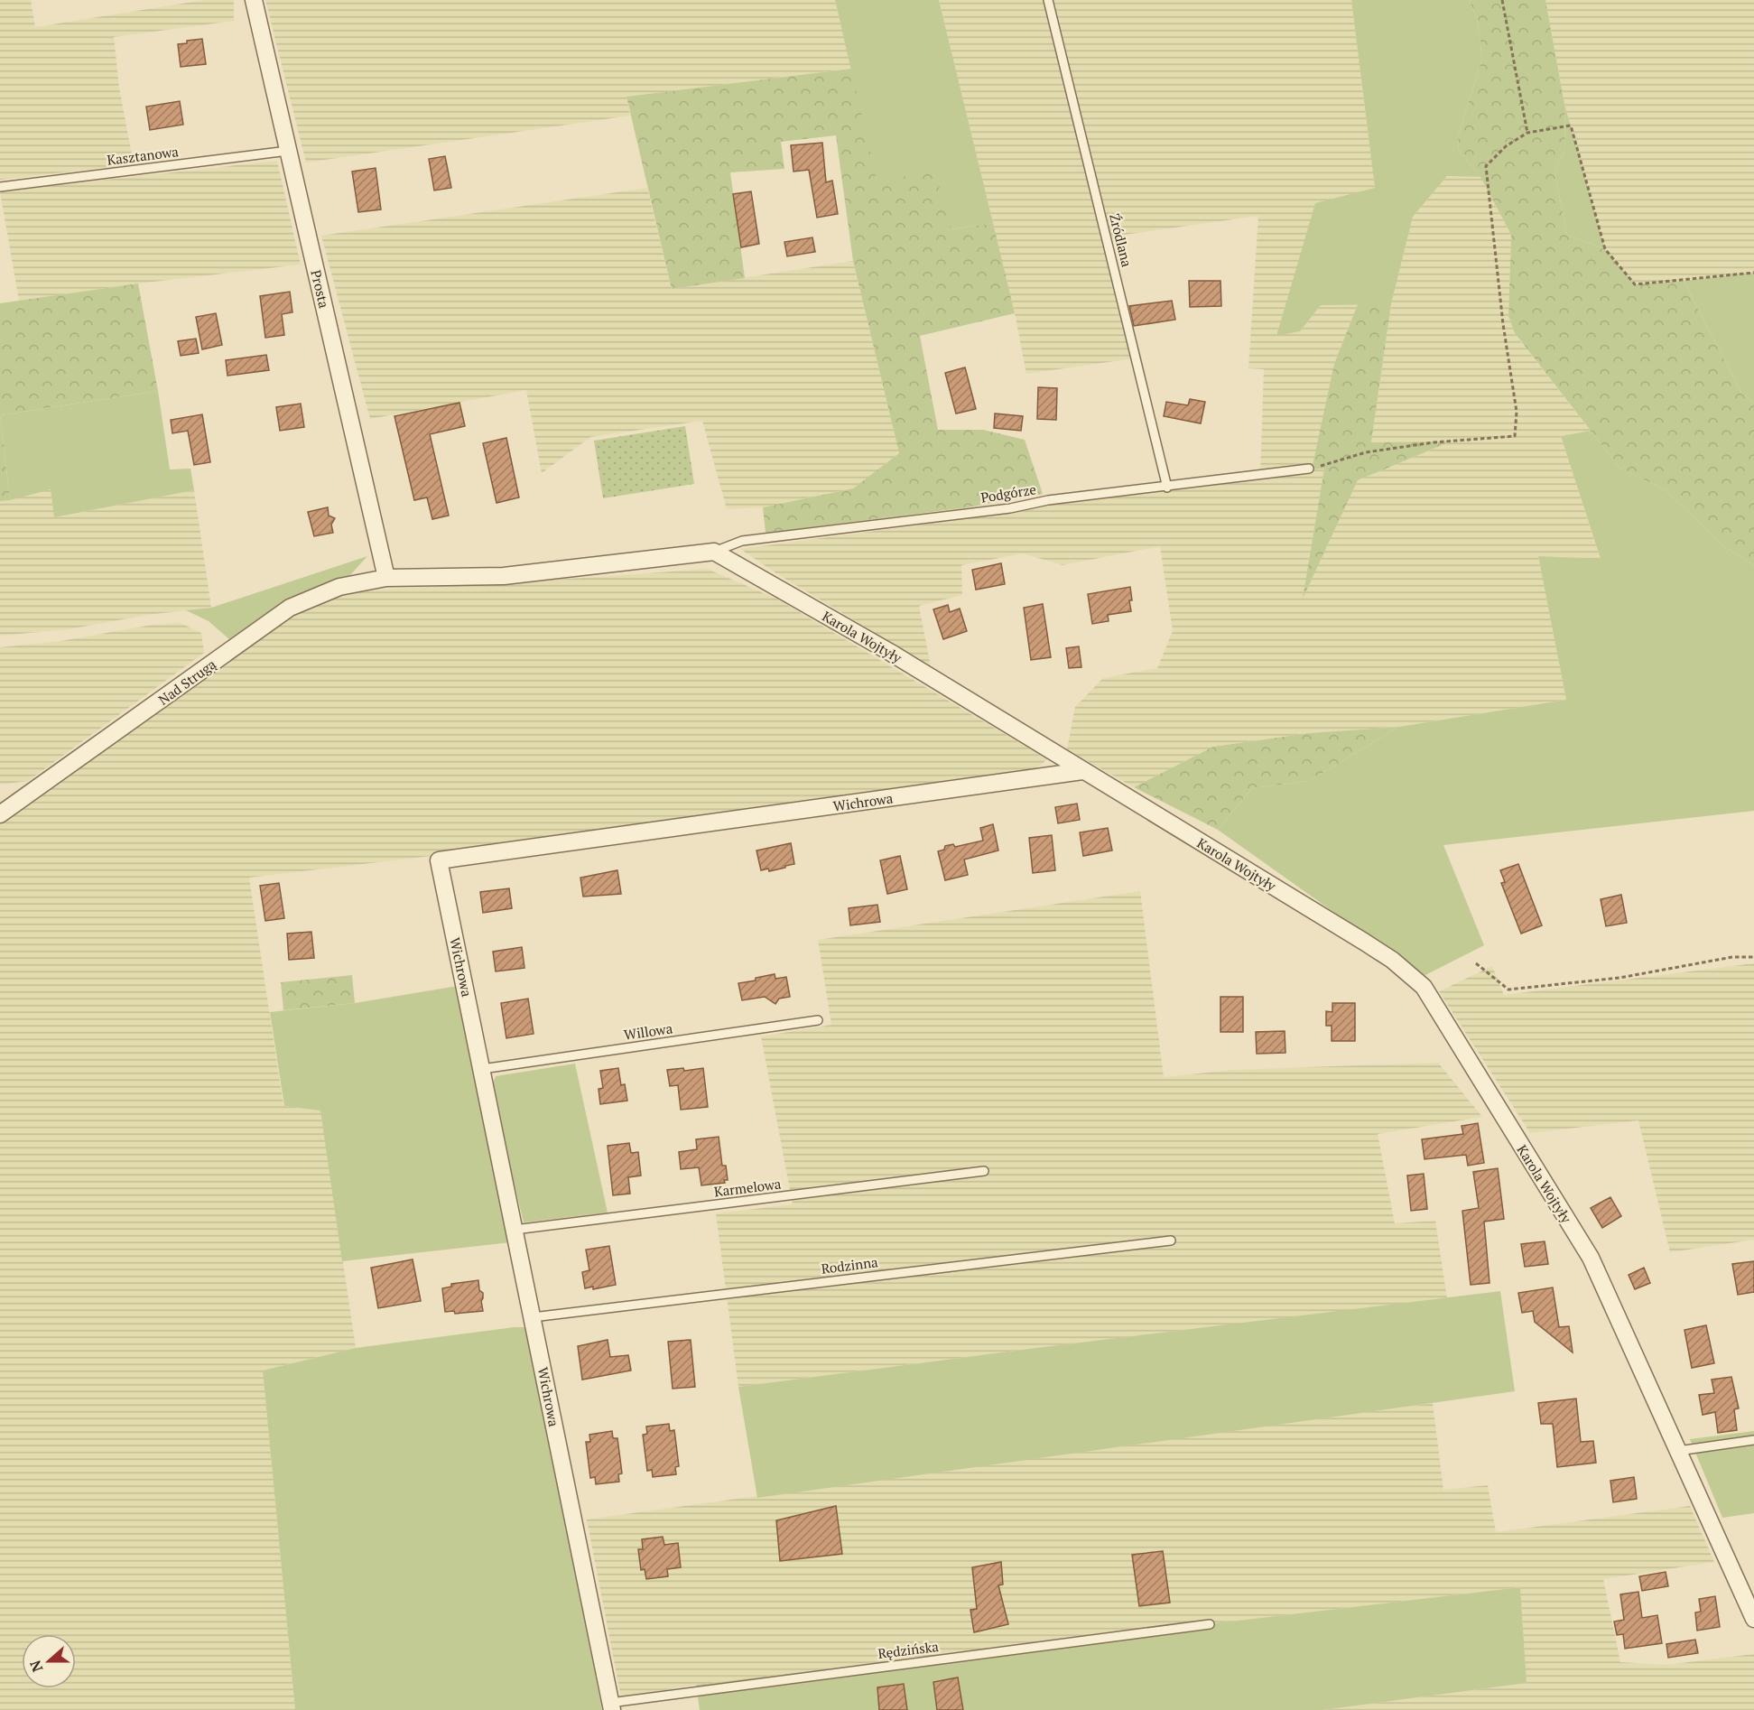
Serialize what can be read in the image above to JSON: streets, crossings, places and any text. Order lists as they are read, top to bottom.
{
  "streets": {
    "street": [
      "Prosta",
      "Karola Wojtyły",
      "Nad Strugą",
      "Wichrowa"
    ],
    "lane": [
      "Kasztanowa",
      "Źródlana",
      "Podgórze",
      "Willowa",
      "Karmelowa",
      "Rodzinna",
      "Rędzińska"
    ]
  },
  "crossings": [
    ["Kasztanowa", "Prosta"],
    ["Źródlana", "Podgórze"],
    ["Prosta", "Nad Strugą"],
    ["Podgórze", "Karola Wojtyły"],
    ["Karola Wojtyły", "Wichrowa"],
    ["Wichrowa", "Willowa"],
    ["Wichrowa", "Karmelowa"],
    ["Wichrowa", "Rodzinna"],
    ["Wichrowa", "Rędzińska"]
  ],
  "north": "left"
}
